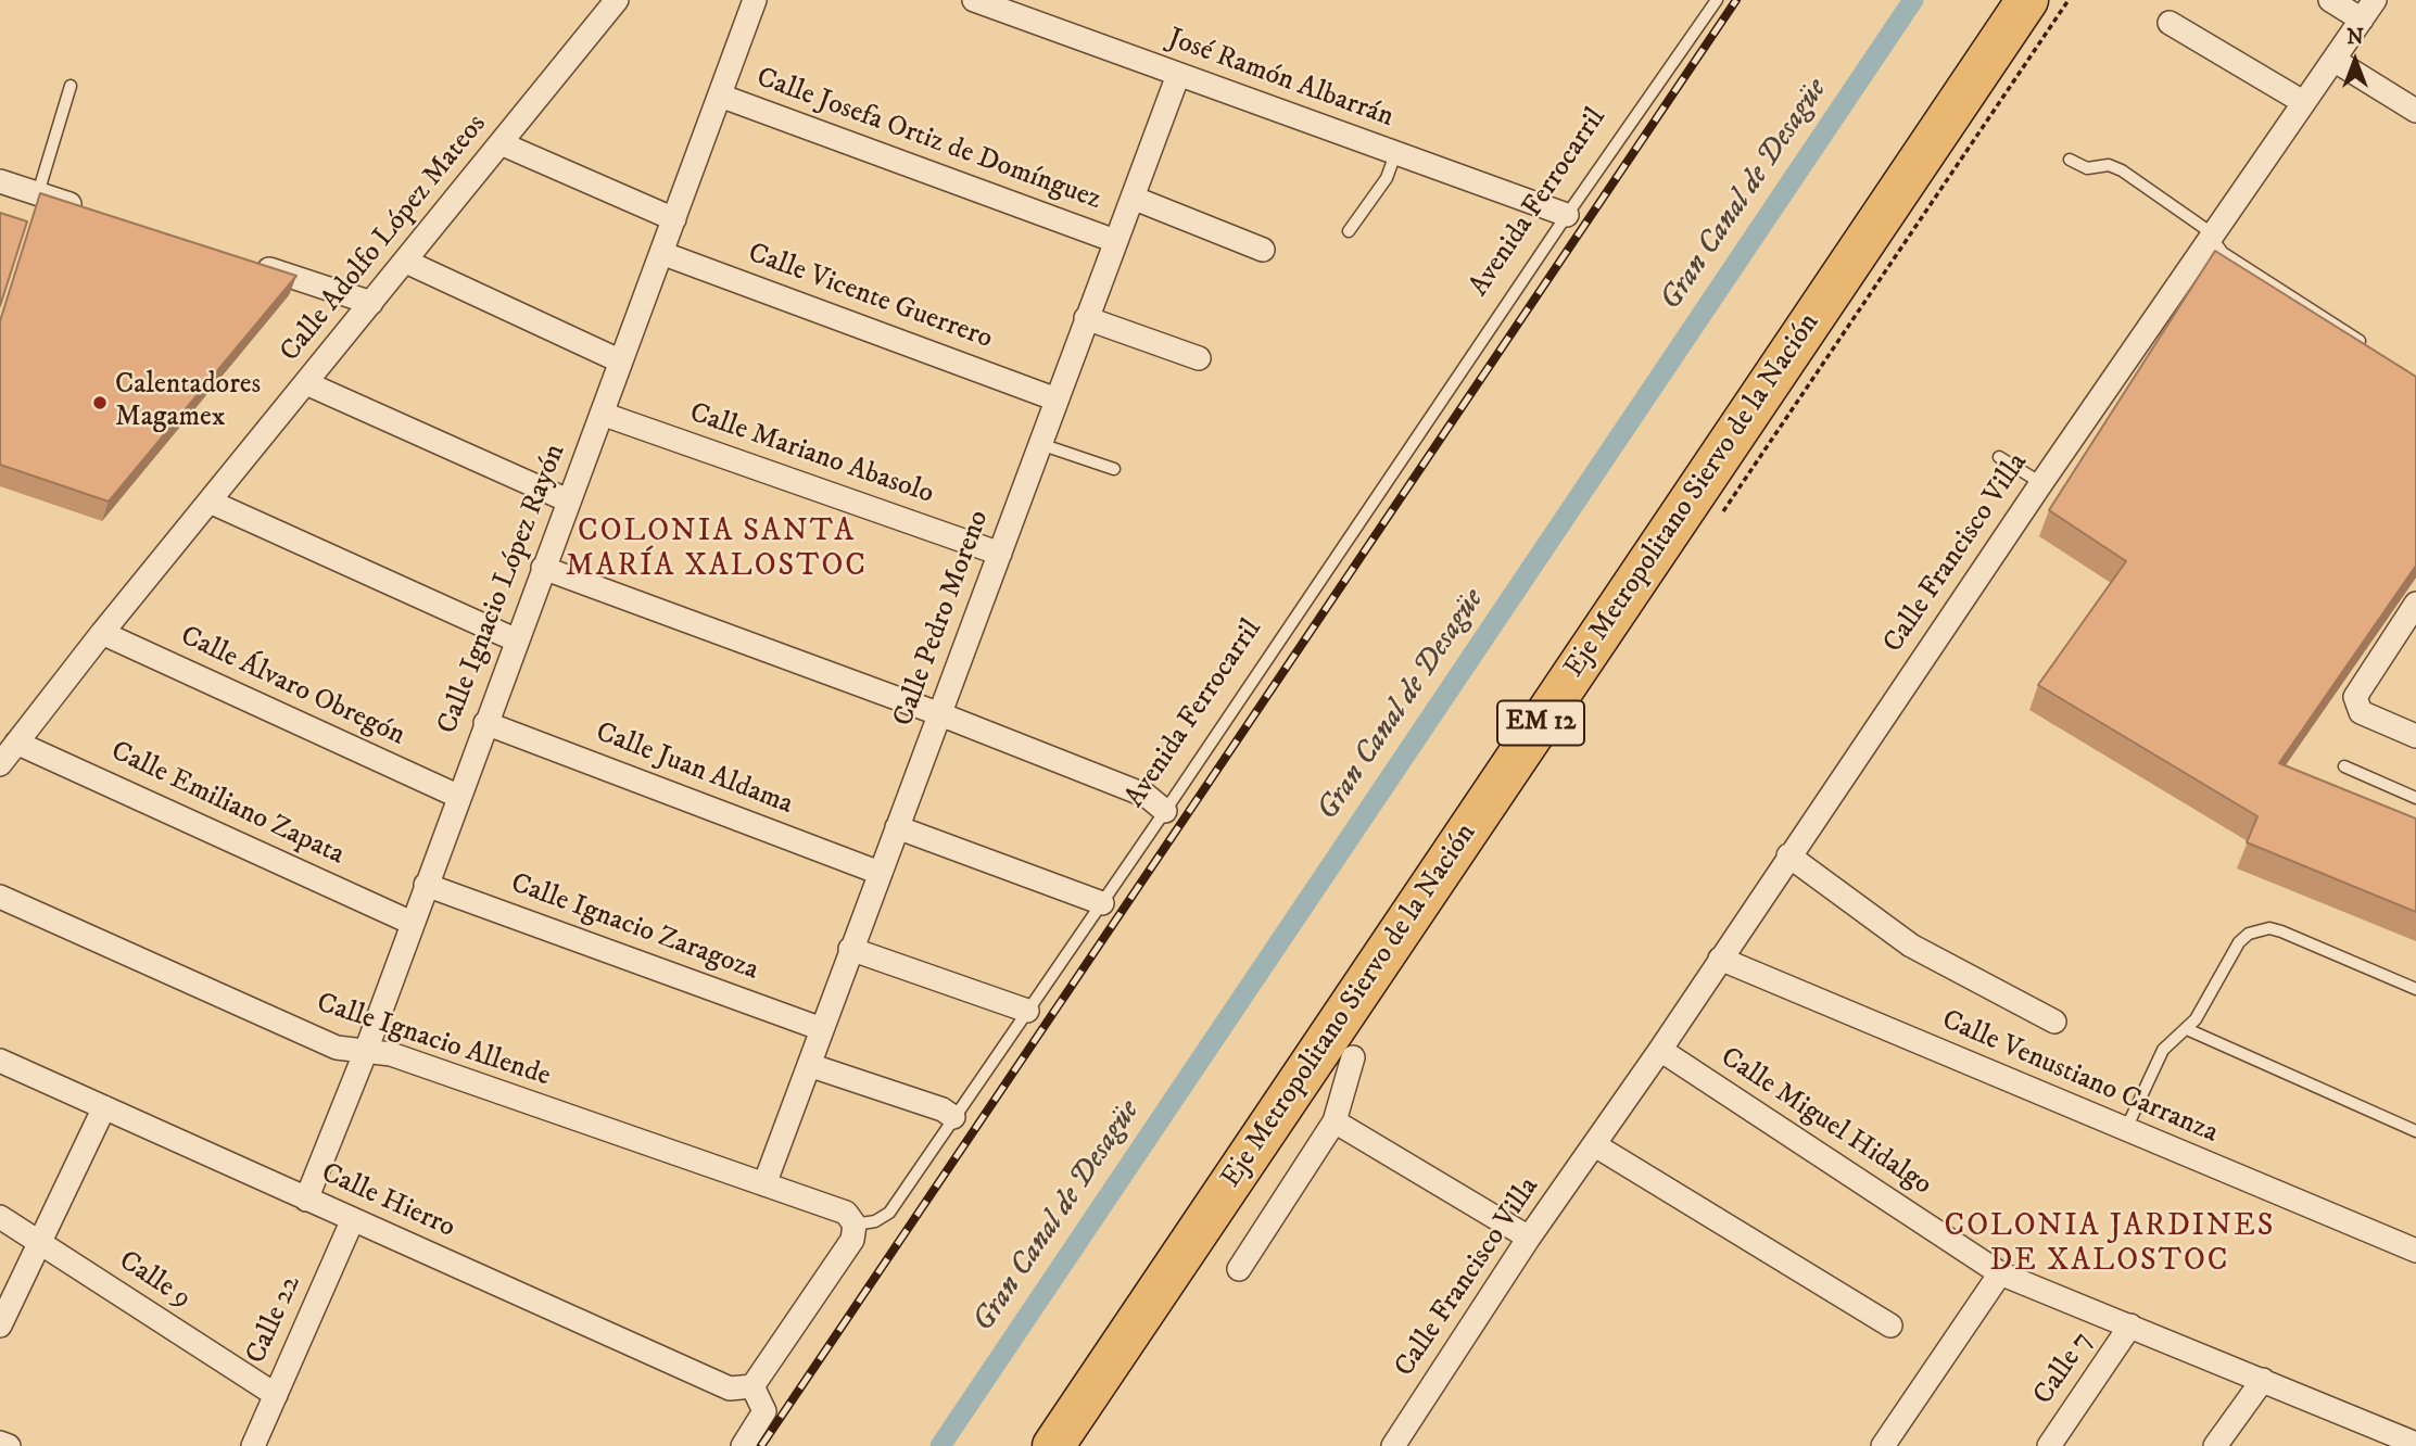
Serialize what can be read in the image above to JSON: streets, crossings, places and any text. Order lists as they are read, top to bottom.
{
  "streets": {
    "highway": ["Eje Metropolitano Siervo de la Nación", "EM 12"],
    "street": [
      "José Ramón Albarrán",
      "Calle Josefa Ortiz de Domínguez",
      "Calle Adolfo López Mateos",
      "Calle Vicente Guerrero",
      "Calle Mariano Abasolo",
      "Calle Francisco Villa",
      "Calle Ignacio López Rayón",
      "Calle Pedro Moreno",
      "Calle Álvaro Obregón",
      "Calle Juan Aldama",
      "Calle Emiliano Zapata",
      "Calle Ignacio Zaragoza",
      "Calle Ignacio Allende",
      "Calle Venustiano Carranza",
      "Calle Miguel Hidalgo",
      "Calle Hierro",
      "Calle 9",
      "Calle 22",
      "Calle 7"
    ],
    "lane": ["Avenida Ferrocarril"]
  },
  "crossings": [
    ["José Ramón Albarrán", "Avenida Ferrocarril"],
    ["José Ramón Albarrán", "Calle Pedro Moreno"],
    ["Calle Josefa Ortiz de Domínguez", "Calle Ignacio López Rayón"],
    ["Calle Josefa Ortiz de Domínguez", "Calle Pedro Moreno"],
    ["Avenida Ferrocarril", "Calle Ignacio Allende"],
    ["Calle Adolfo López Mateos", "Calle Álvaro Obregón"],
    ["Calle Adolfo López Mateos", "Calle Emiliano Zapata"],
    ["Calle Vicente Guerrero", "Calle Ignacio López Rayón"],
    ["Calle Vicente Guerrero", "Calle Pedro Moreno"],
    ["Calle Mariano Abasolo", "Calle Ignacio López Rayón"],
    ["Calle Mariano Abasolo", "Calle Pedro Moreno"],
    ["Calle Francisco Villa", "Calle Venustiano Carranza"],
    ["Calle Francisco Villa", "Calle Miguel Hidalgo"],
    ["Calle Ignacio López Rayón", "Calle Álvaro Obregón"],
    ["Calle Ignacio López Rayón", "Calle Juan Aldama"],
    ["Calle Ignacio López Rayón", "Calle Emiliano Zapata"],
    ["Calle Ignacio López Rayón", "Calle Ignacio Zaragoza"],
    ["Calle Ignacio López Rayón", "Calle Ignacio Allende"],
    ["Calle Ignacio López Rayón", "Calle Hierro"],
    ["Calle Pedro Moreno", "Calle Juan Aldama"],
    ["Calle Pedro Moreno", "Calle Ignacio Zaragoza"],
    ["Calle Pedro Moreno", "Calle Ignacio Allende"],
    ["Calle Miguel Hidalgo", "Calle 7"],
    ["Calle Hierro", "Calle 22"],
    ["Calle 9", "Calle 22"]
  ],
  "districts": ["COLONIA SANTA MARÍA XALOSTOC", "COLONIA JARDINES DE XALOSTOC"],
  "water": ["Gran Canal de Desagüe"],
  "places": ["Calentadores Magamex"],
  "north": "top"
}
